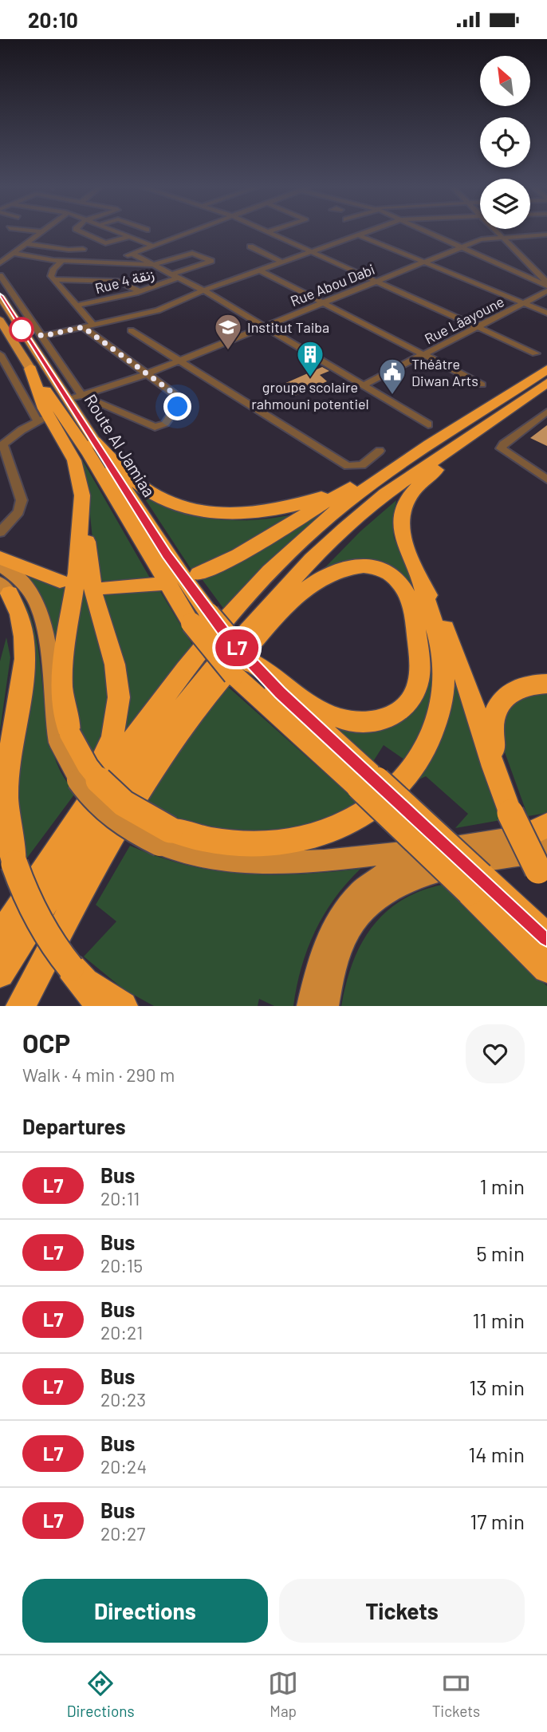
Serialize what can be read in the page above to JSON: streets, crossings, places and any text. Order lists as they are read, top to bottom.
{
  "streets": {
    "highway": ["Route Al Jamiaa"],
    "street": ["Rue 4 زنقة", "Rue Abou Dabi", "Rue Lâayoune"]
  },
  "crossings": [
    ["Rue Abou Dabi", "Route Al Jamiaa"]
  ],
  "places": {
    "school or university": ["Institut Taiba"],
    "building": ["groupe scolaire rahmouni potentiel"],
    "public building": ["Théâtre Diwan Arts"]
  },
  "lines": ["bus line L7"],
  "north": "top left",
  "page": {
    "status": "20:10",
    "on_map": "L7",
    "heading": [
      ["OCP", "Walk · 4 min · 290 m"],
      "Departures"
    ],
    "list": [
      {
        "mark": "L7",
        "name": "Bus",
        "note": "20:11",
        "value": "1 min"
      },
      {
        "mark": "L7",
        "name": "Bus",
        "note": "20:15",
        "value": "5 min"
      },
      {
        "mark": "L7",
        "name": "Bus",
        "note": "20:21",
        "value": "11 min"
      },
      {
        "mark": "L7",
        "name": "Bus",
        "note": "20:23",
        "value": "13 min"
      },
      {
        "mark": "L7",
        "name": "Bus",
        "note": "20:24",
        "value": "14 min"
      },
      {
        "mark": "L7",
        "name": "Bus",
        "note": "20:27",
        "value": "17 min"
      }
    ],
    "buttons": ["Directions", "Tickets"],
    "tabs": ["Directions", "Map", "Tickets"]
  }
}
